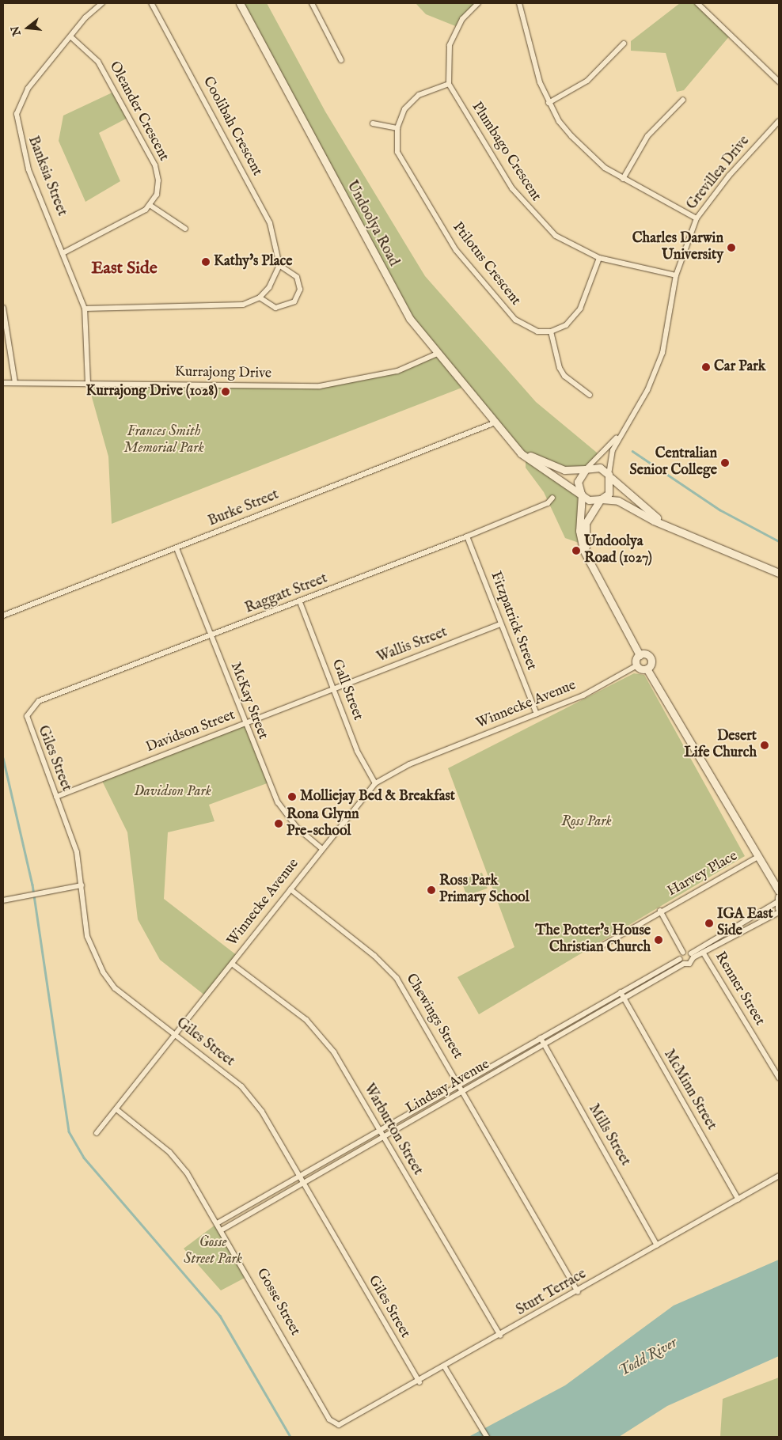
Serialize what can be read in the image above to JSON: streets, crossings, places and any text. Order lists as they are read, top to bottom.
{
  "streets": {
    "main road": ["Undoolya Road"],
    "street": [
      "Oleander Crescent",
      "Coolibah Crescent",
      "Plumbago Crescent",
      "Grevillea Drive",
      "Banksia Street",
      "Ptilotus Crescent",
      "Kurrajong Drive",
      "Burke Street",
      "Raggatt Street",
      "Fitzpatrick Street",
      "Wallis Street",
      "Gall Street",
      "McKay Street",
      "Winnecke Avenue",
      "Davidson Street",
      "Giles Street",
      "Harvey Place",
      "Renner Street",
      "Chewings Street",
      "Lindsay Avenue",
      "McMinn Street",
      "Warburton Street",
      "Mills Street",
      "Sturt Terrace",
      "Gosse Street"
    ]
  },
  "crossings": [
    ["Oleander Crescent", "Banksia Street"],
    ["Plumbago Crescent", "Grevillea Drive"],
    ["Plumbago Crescent", "Ptilotus Crescent"],
    ["Grevillea Drive", "Undoolya Road"],
    ["Banksia Street", "Kurrajong Drive"],
    ["Undoolya Road", "Kurrajong Drive"],
    ["Undoolya Road", "Burke Street"],
    ["Burke Street", "McKay Street"],
    ["Raggatt Street", "Fitzpatrick Street"],
    ["Raggatt Street", "Gall Street"],
    ["Raggatt Street", "McKay Street"],
    ["Raggatt Street", "Giles Street"],
    ["Fitzpatrick Street", "Wallis Street"],
    ["Fitzpatrick Street", "Winnecke Avenue"],
    ["Wallis Street", "Gall Street"],
    ["Wallis Street", "Davidson Street"],
    ["Gall Street", "Winnecke Avenue"],
    ["Gall Street", "Davidson Street"],
    ["McKay Street", "Winnecke Avenue"],
    ["McKay Street", "Davidson Street"],
    ["Winnecke Avenue", "Giles Street"],
    ["Winnecke Avenue", "Chewings Street"],
    ["Winnecke Avenue", "Warburton Street"],
    ["Winnecke Avenue", "Gosse Street"],
    ["Davidson Street", "Giles Street"],
    ["Giles Street", "Lindsay Avenue"],
    ["Giles Street", "Sturt Terrace"],
    ["Chewings Street", "Lindsay Avenue"],
    ["Chewings Street", "Sturt Terrace"],
    ["Lindsay Avenue", "McMinn Street"],
    ["Lindsay Avenue", "Warburton Street"],
    ["Lindsay Avenue", "Mills Street"],
    ["Lindsay Avenue", "Gosse Street"],
    ["McMinn Street", "Sturt Terrace"],
    ["Warburton Street", "Sturt Terrace"],
    ["Mills Street", "Sturt Terrace"],
    ["Sturt Terrace", "Gosse Street"]
  ],
  "districts": ["East Side"],
  "water": ["Todd River"],
  "parks": [
    "Frances Smith Memorial Park",
    "Davidson Park",
    "Ross Park",
    "Gosse Street Park"
  ],
  "places": [
    "Charles Darwin University",
    "Kathy's Place",
    "Car Park",
    "Kurrajong Drive (1028)",
    "Centralian Senior College",
    "Undoolya Road (1027)",
    "Desert Life Church",
    "Molliejay Bed & Breakfast",
    "Rona Glynn Pre-school",
    "Ross Park Primary School",
    "IGA East Side",
    "The Potter's House Christian Church"
  ],
  "north": "left"
}
